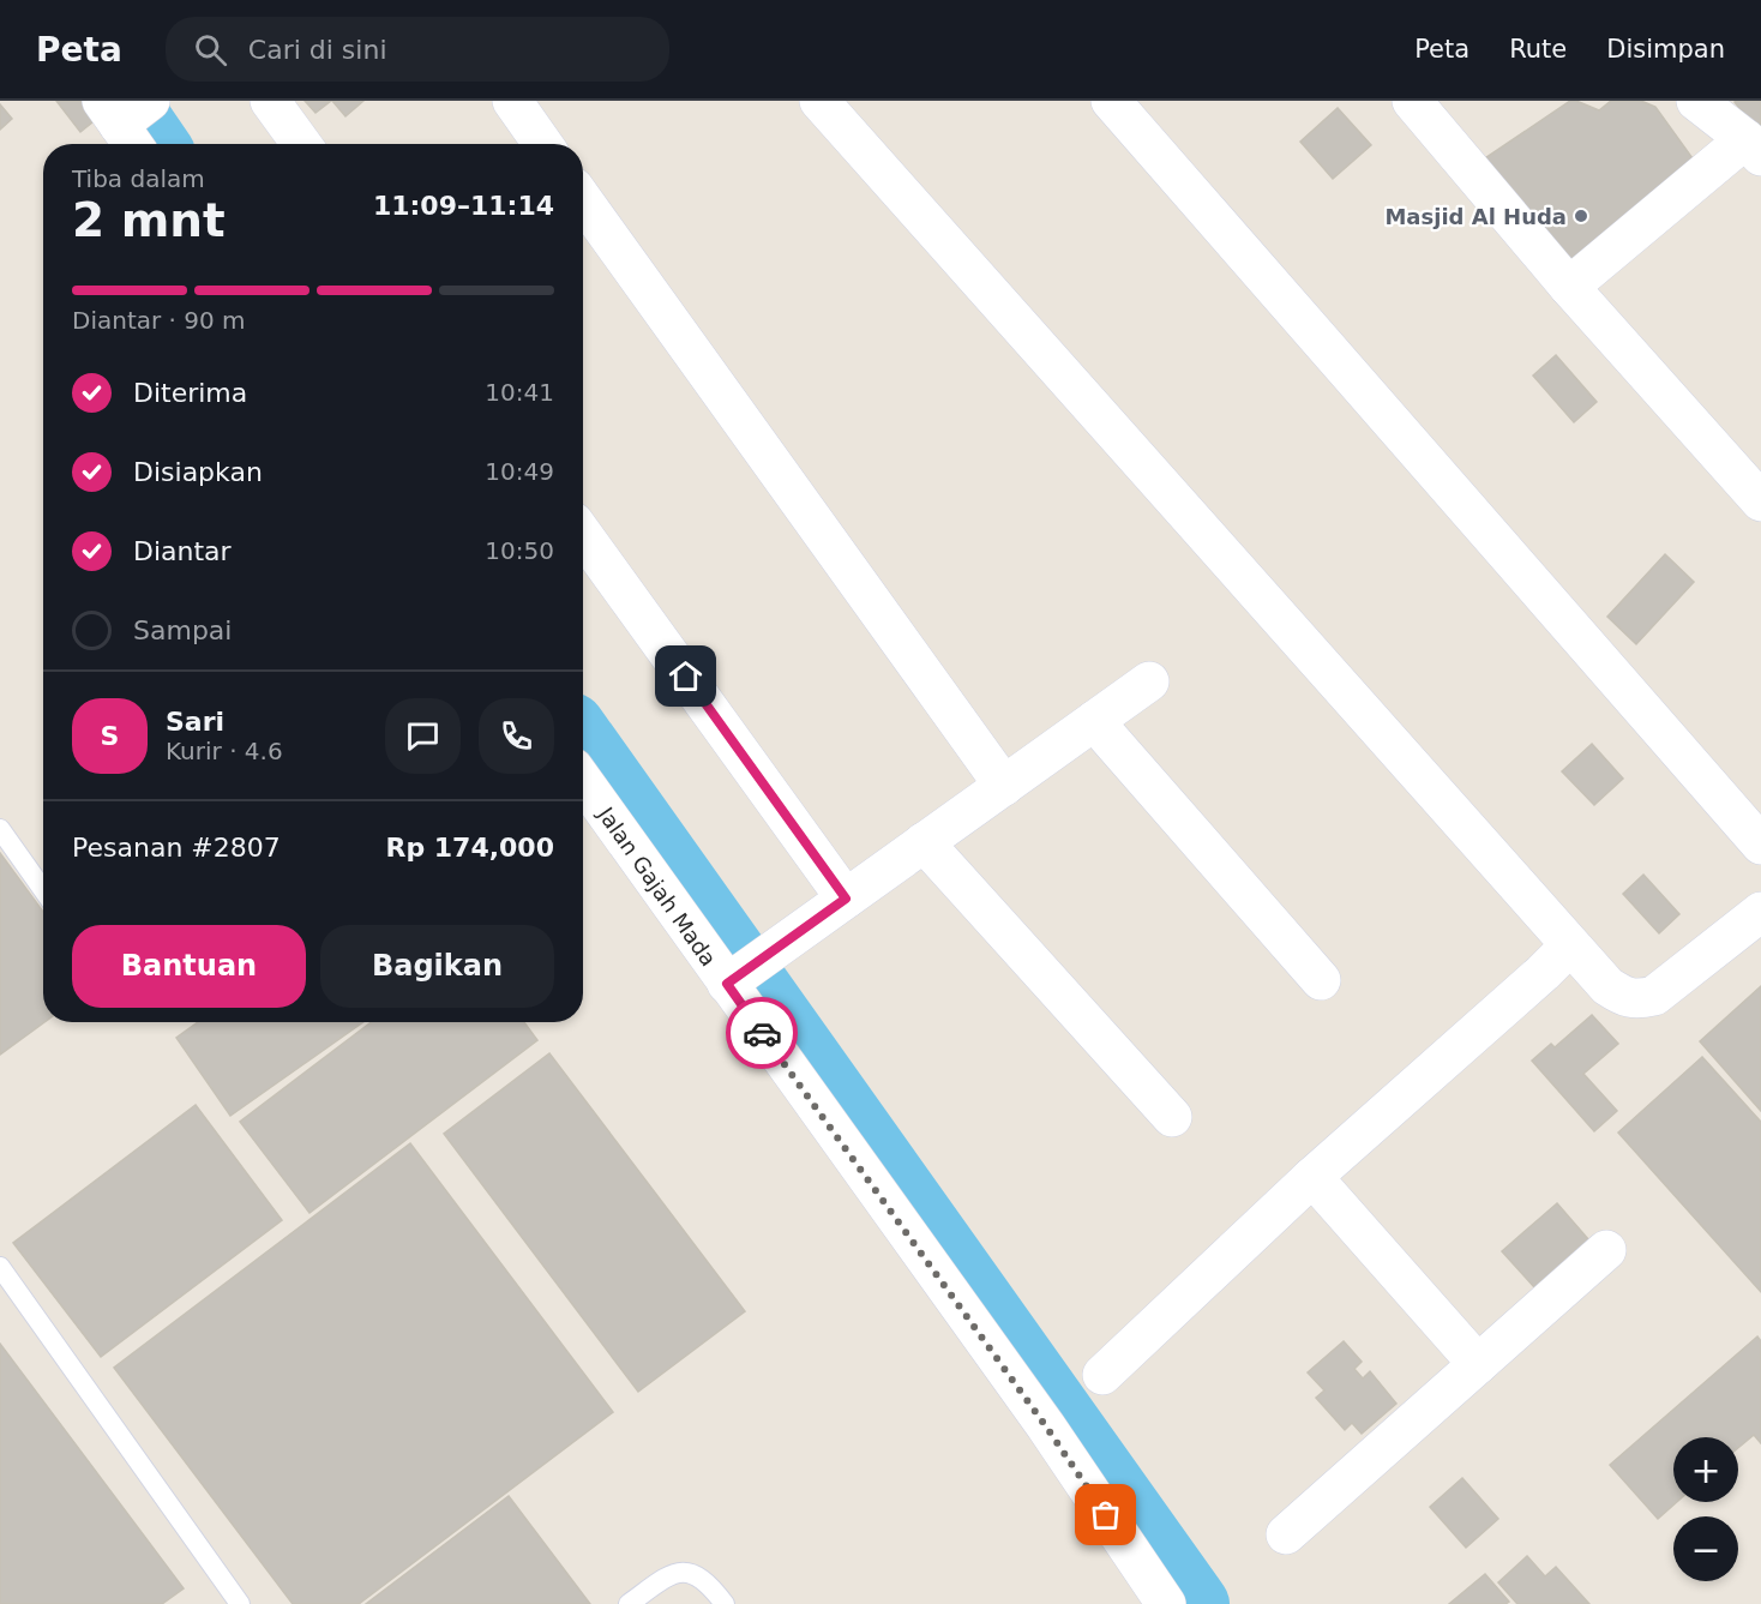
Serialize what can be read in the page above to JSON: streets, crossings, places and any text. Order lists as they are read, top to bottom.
{
  "streets": {
    "street": ["Jalan Gajah Mada"]
  },
  "places": ["Masjid Al Huda"],
  "page": {
    "header": "Peta",
    "search": "Cari di sini",
    "nav": ["Peta", "Rute", "Disimpan"],
    "heading": ["2 mnt", "Tiba dalam", "11:09–11:14"],
    "panel": [
      "Sari",
      "Kurir · 4.6",
      "Pesanan #2807",
      "Rp 174,000"
    ],
    "bar": "Diantar · 90 m",
    "list": [
      ["Diterima", "10:41"],
      ["Disiapkan", "10:49"],
      ["Diantar", "10:50"],
      "Sampai"
    ],
    "round": "S",
    "buttons": ["Bantuan", "Bagikan"],
    "map_buttons": ["+", "−"]
  }
}
